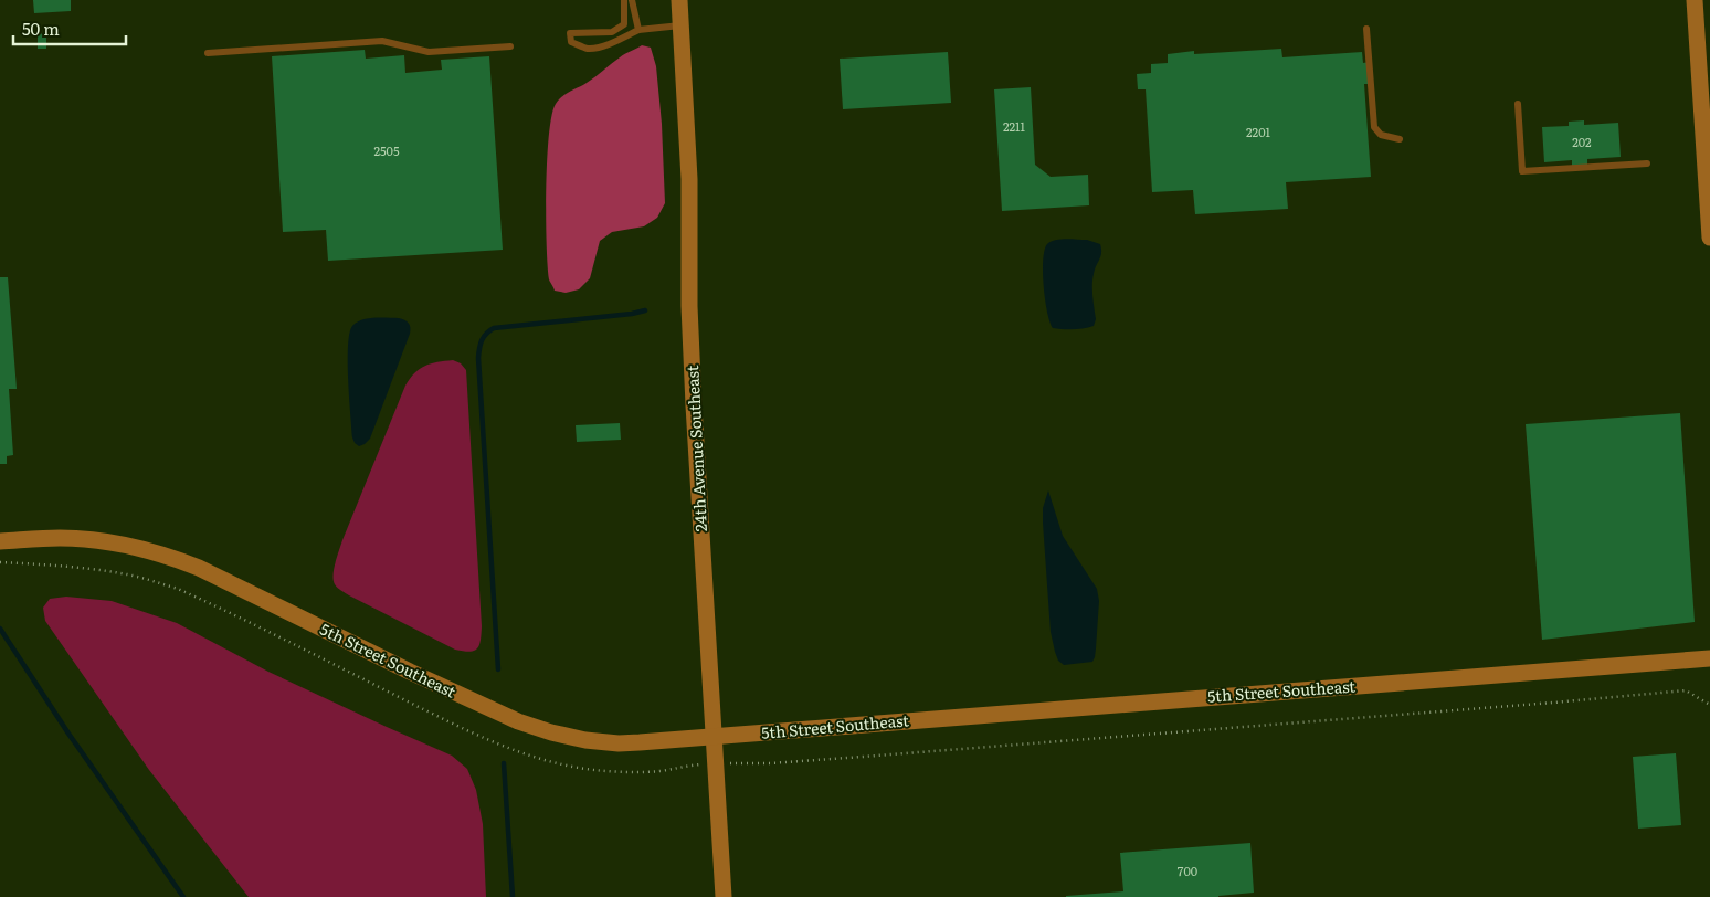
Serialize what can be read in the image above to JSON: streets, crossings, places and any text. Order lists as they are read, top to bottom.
{
  "streets": {
    "street": ["24th Avenue Southeast", "5th Street Southeast"]
  },
  "crossings": [
    ["24th Avenue Southeast", "5th Street Southeast"]
  ],
  "house_numbers": [
    "2211",
    "2201",
    "202",
    "2505",
    "700"
  ],
  "scale_bar": "50 m"
}
